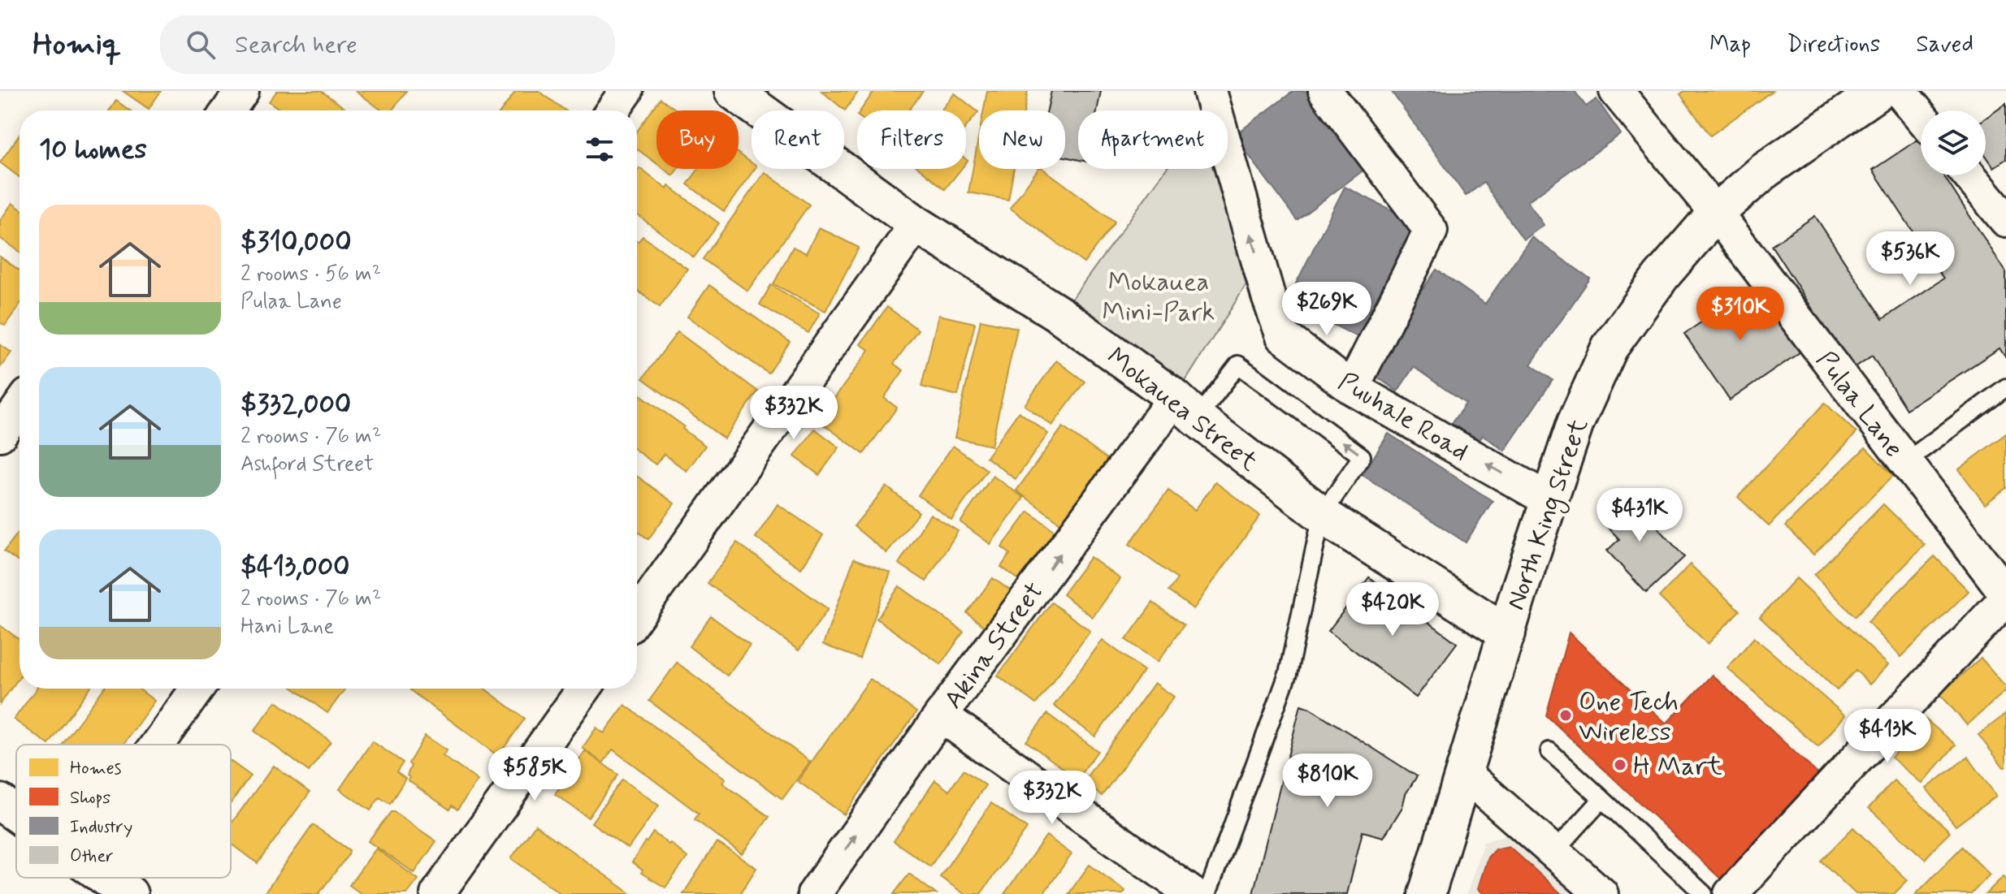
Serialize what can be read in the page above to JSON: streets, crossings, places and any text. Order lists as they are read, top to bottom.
{
  "streets": {
    "main road": ["Mokauea Street", "North King Street"],
    "street": ["Pulaa Lane", "Puuhale Road", "Akina Street"]
  },
  "crossings": [
    ["Pulaa Lane", "North King Street"],
    ["Mokauea Street", "North King Street"],
    ["Mokauea Street", "Akina Street"],
    ["Puuhale Road", "North King Street"]
  ],
  "one_way": ["Puuhale Road", "Akina Street"],
  "parks": ["Mokauea Mini-Park"],
  "places": ["One Tech Wireless", "H Mart"],
  "legend": [
    "Homes",
    "Shops",
    "Industry",
    "Other"
  ],
  "page": {
    "header": "Homiq",
    "search": "Search here",
    "nav": ["Map", "Directions", "Saved"],
    "chip": [
      "Buy",
      "Rent",
      "Filters",
      "New",
      "Apartment"
    ],
    "heading": "10 homes",
    "list": [
      {
        "name": "$310,000",
        "note": "2 rooms · 56 m² · Pulaa Lane"
      },
      {
        "name": "$332,000",
        "note": "2 rooms · 76 m² · Ashford Street"
      },
      {
        "name": "$413,000",
        "note": "2 rooms · 76 m² · Hani Lane"
      }
    ],
    "price": [
      "$536K",
      "$269K",
      "$310K",
      "$332K",
      "$431K",
      "$420K",
      "$413K",
      "$585K",
      "$810K",
      "$332K"
    ]
  }
}
